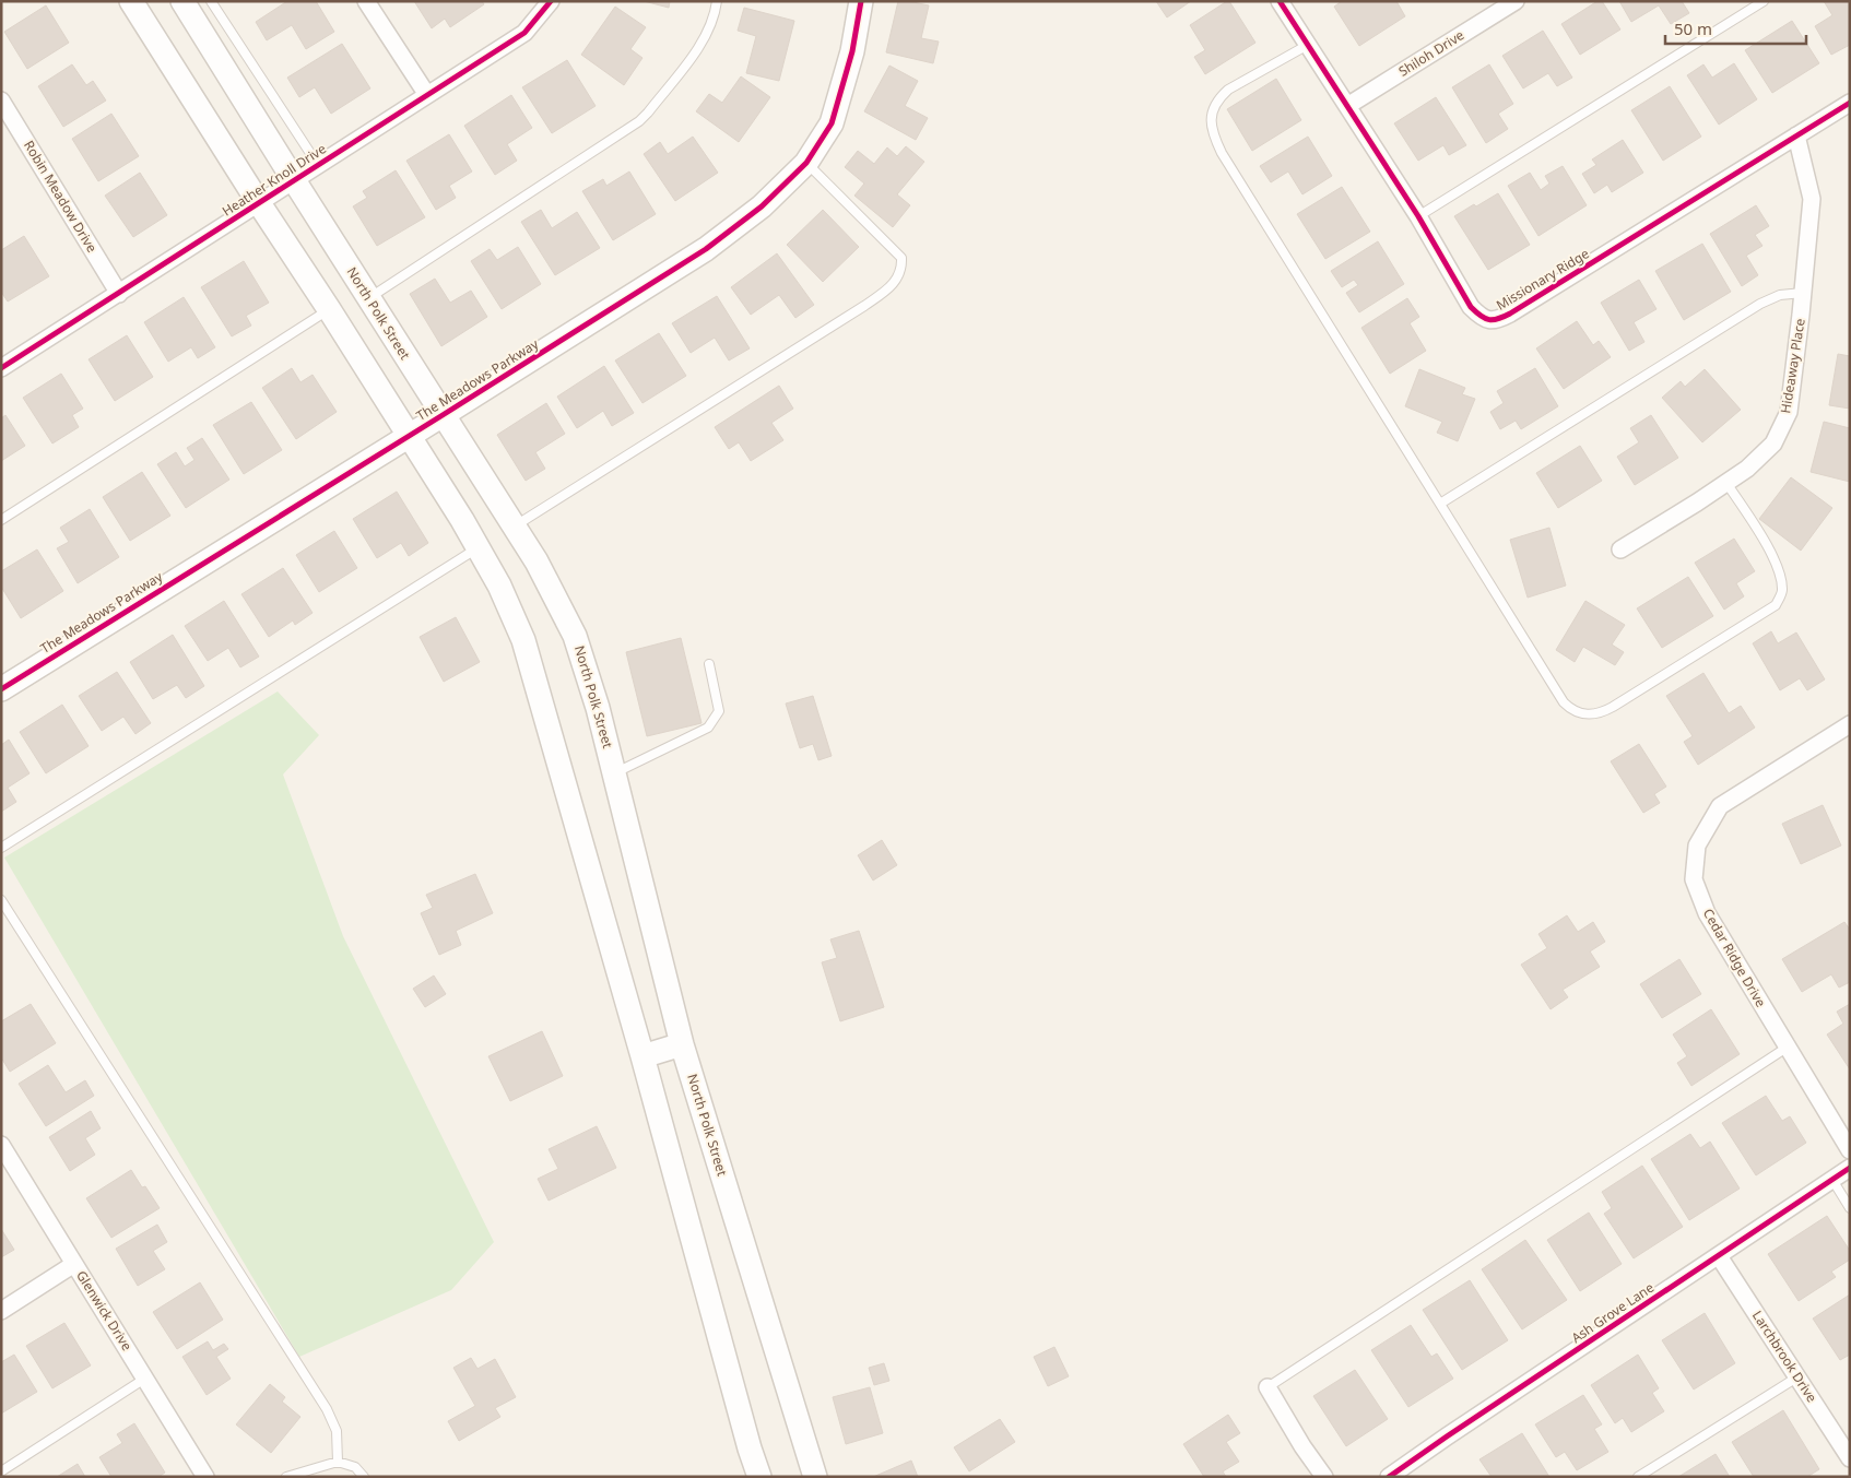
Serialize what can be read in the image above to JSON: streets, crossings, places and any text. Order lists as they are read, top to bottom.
{
  "streets": {
    "main road": ["North Polk Street", "The Meadows Parkway"],
    "street": [
      "Shiloh Drive",
      "Heather Knoll Drive",
      "Robin Meadow Drive",
      "Missionary Ridge",
      "Hideaway Place",
      "Cedar Ridge Drive",
      "Glenwick Drive",
      "Ash Grove Lane",
      "Larchbrook Drive"
    ]
  },
  "crossings": [
    ["Shiloh Drive", "Missionary Ridge"],
    ["Heather Knoll Drive", "Robin Meadow Drive"],
    ["Heather Knoll Drive", "North Polk Street"],
    ["Missionary Ridge", "Hideaway Place"],
    ["North Polk Street", "The Meadows Parkway"],
    ["Ash Grove Lane", "Larchbrook Drive"]
  ],
  "scale_bar": "50 m"
}
